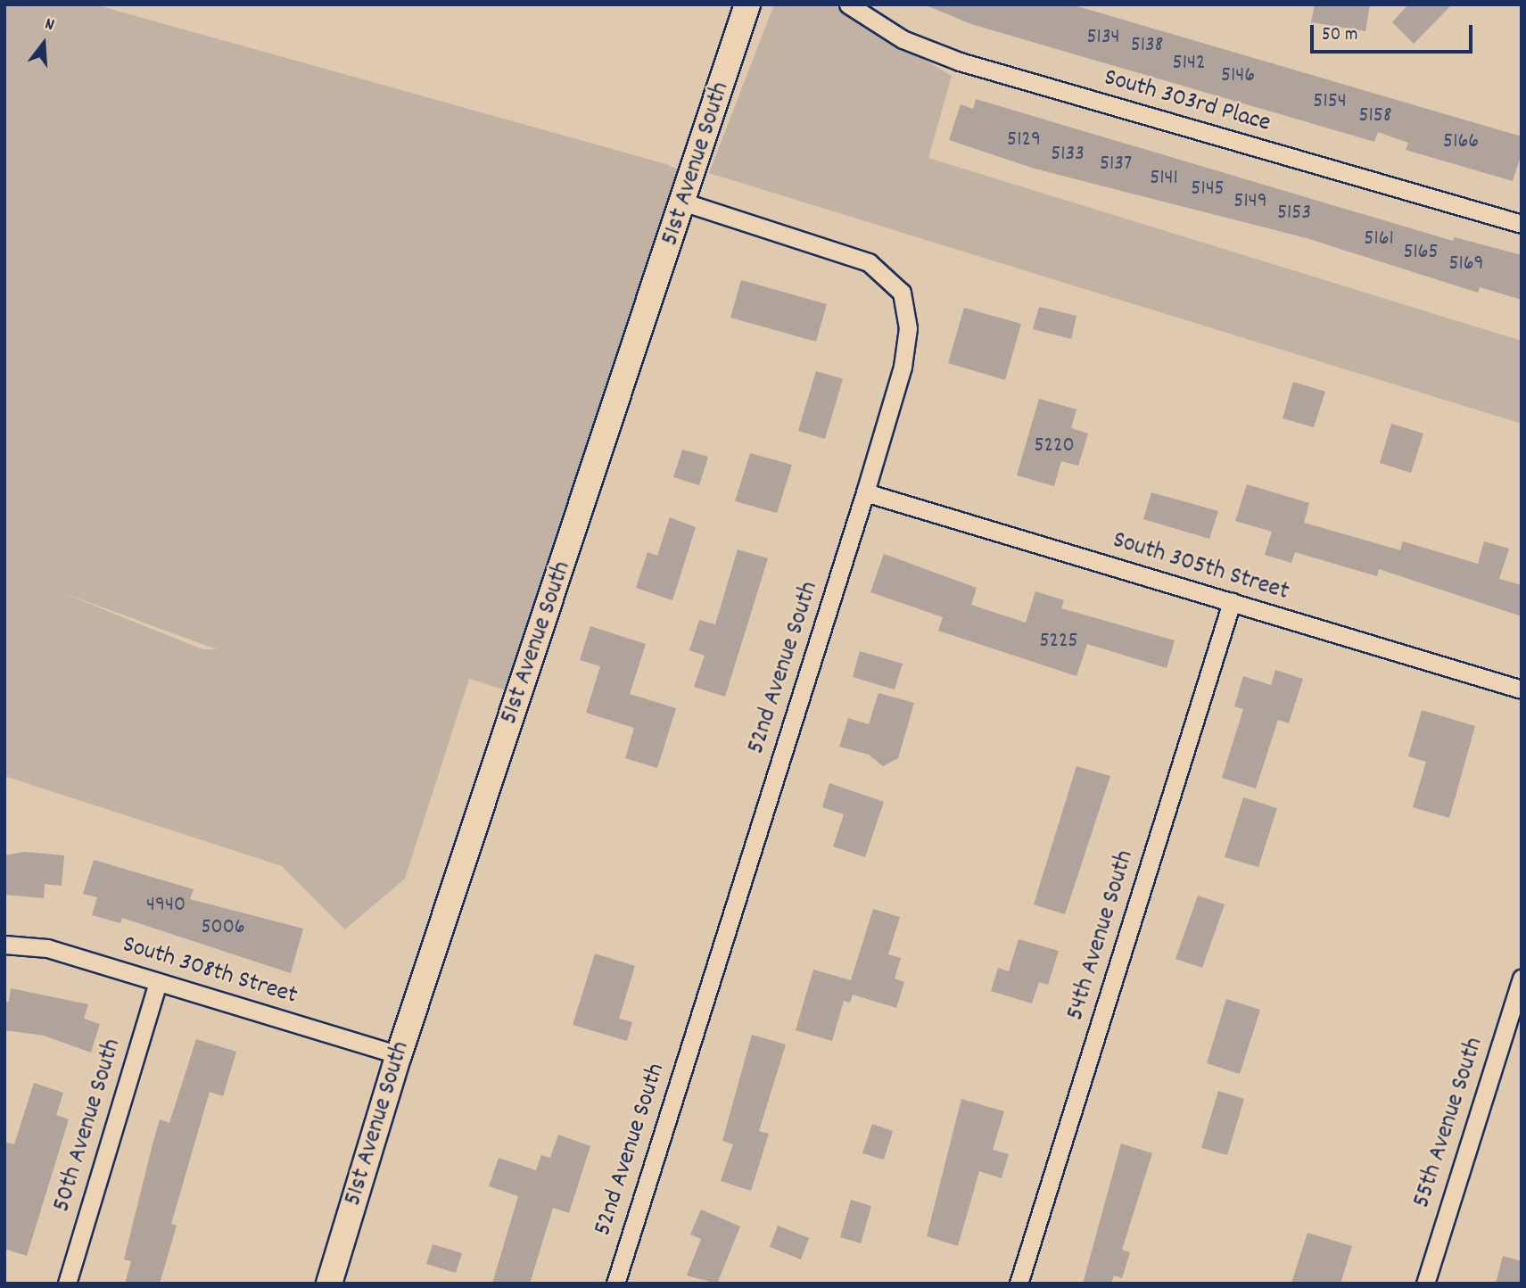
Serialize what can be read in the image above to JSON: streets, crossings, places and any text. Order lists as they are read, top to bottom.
{
  "streets": {
    "main road": ["51st Avenue South"],
    "street": [
      "South 303rd Place",
      "South 305th Street",
      "52nd Avenue South",
      "54th Avenue South",
      "South 308th Street",
      "55th Avenue South",
      "50th Avenue South"
    ]
  },
  "crossings": [
    ["51st Avenue South", "52nd Avenue South"],
    ["51st Avenue South", "South 308th Street"],
    ["South 305th Street", "52nd Avenue South"],
    ["South 305th Street", "54th Avenue South"],
    ["South 308th Street", "50th Avenue South"]
  ],
  "house_numbers": [
    "5134",
    "5138",
    "5142",
    "5146",
    "5154",
    "5158",
    "5129",
    "5166",
    "5133",
    "5137",
    "5141",
    "5145",
    "5149",
    "5153",
    "5161",
    "5165",
    "5169",
    "5220",
    "5225",
    "4940",
    "5006"
  ],
  "scale_bar": "50 m",
  "north": "top"
}
